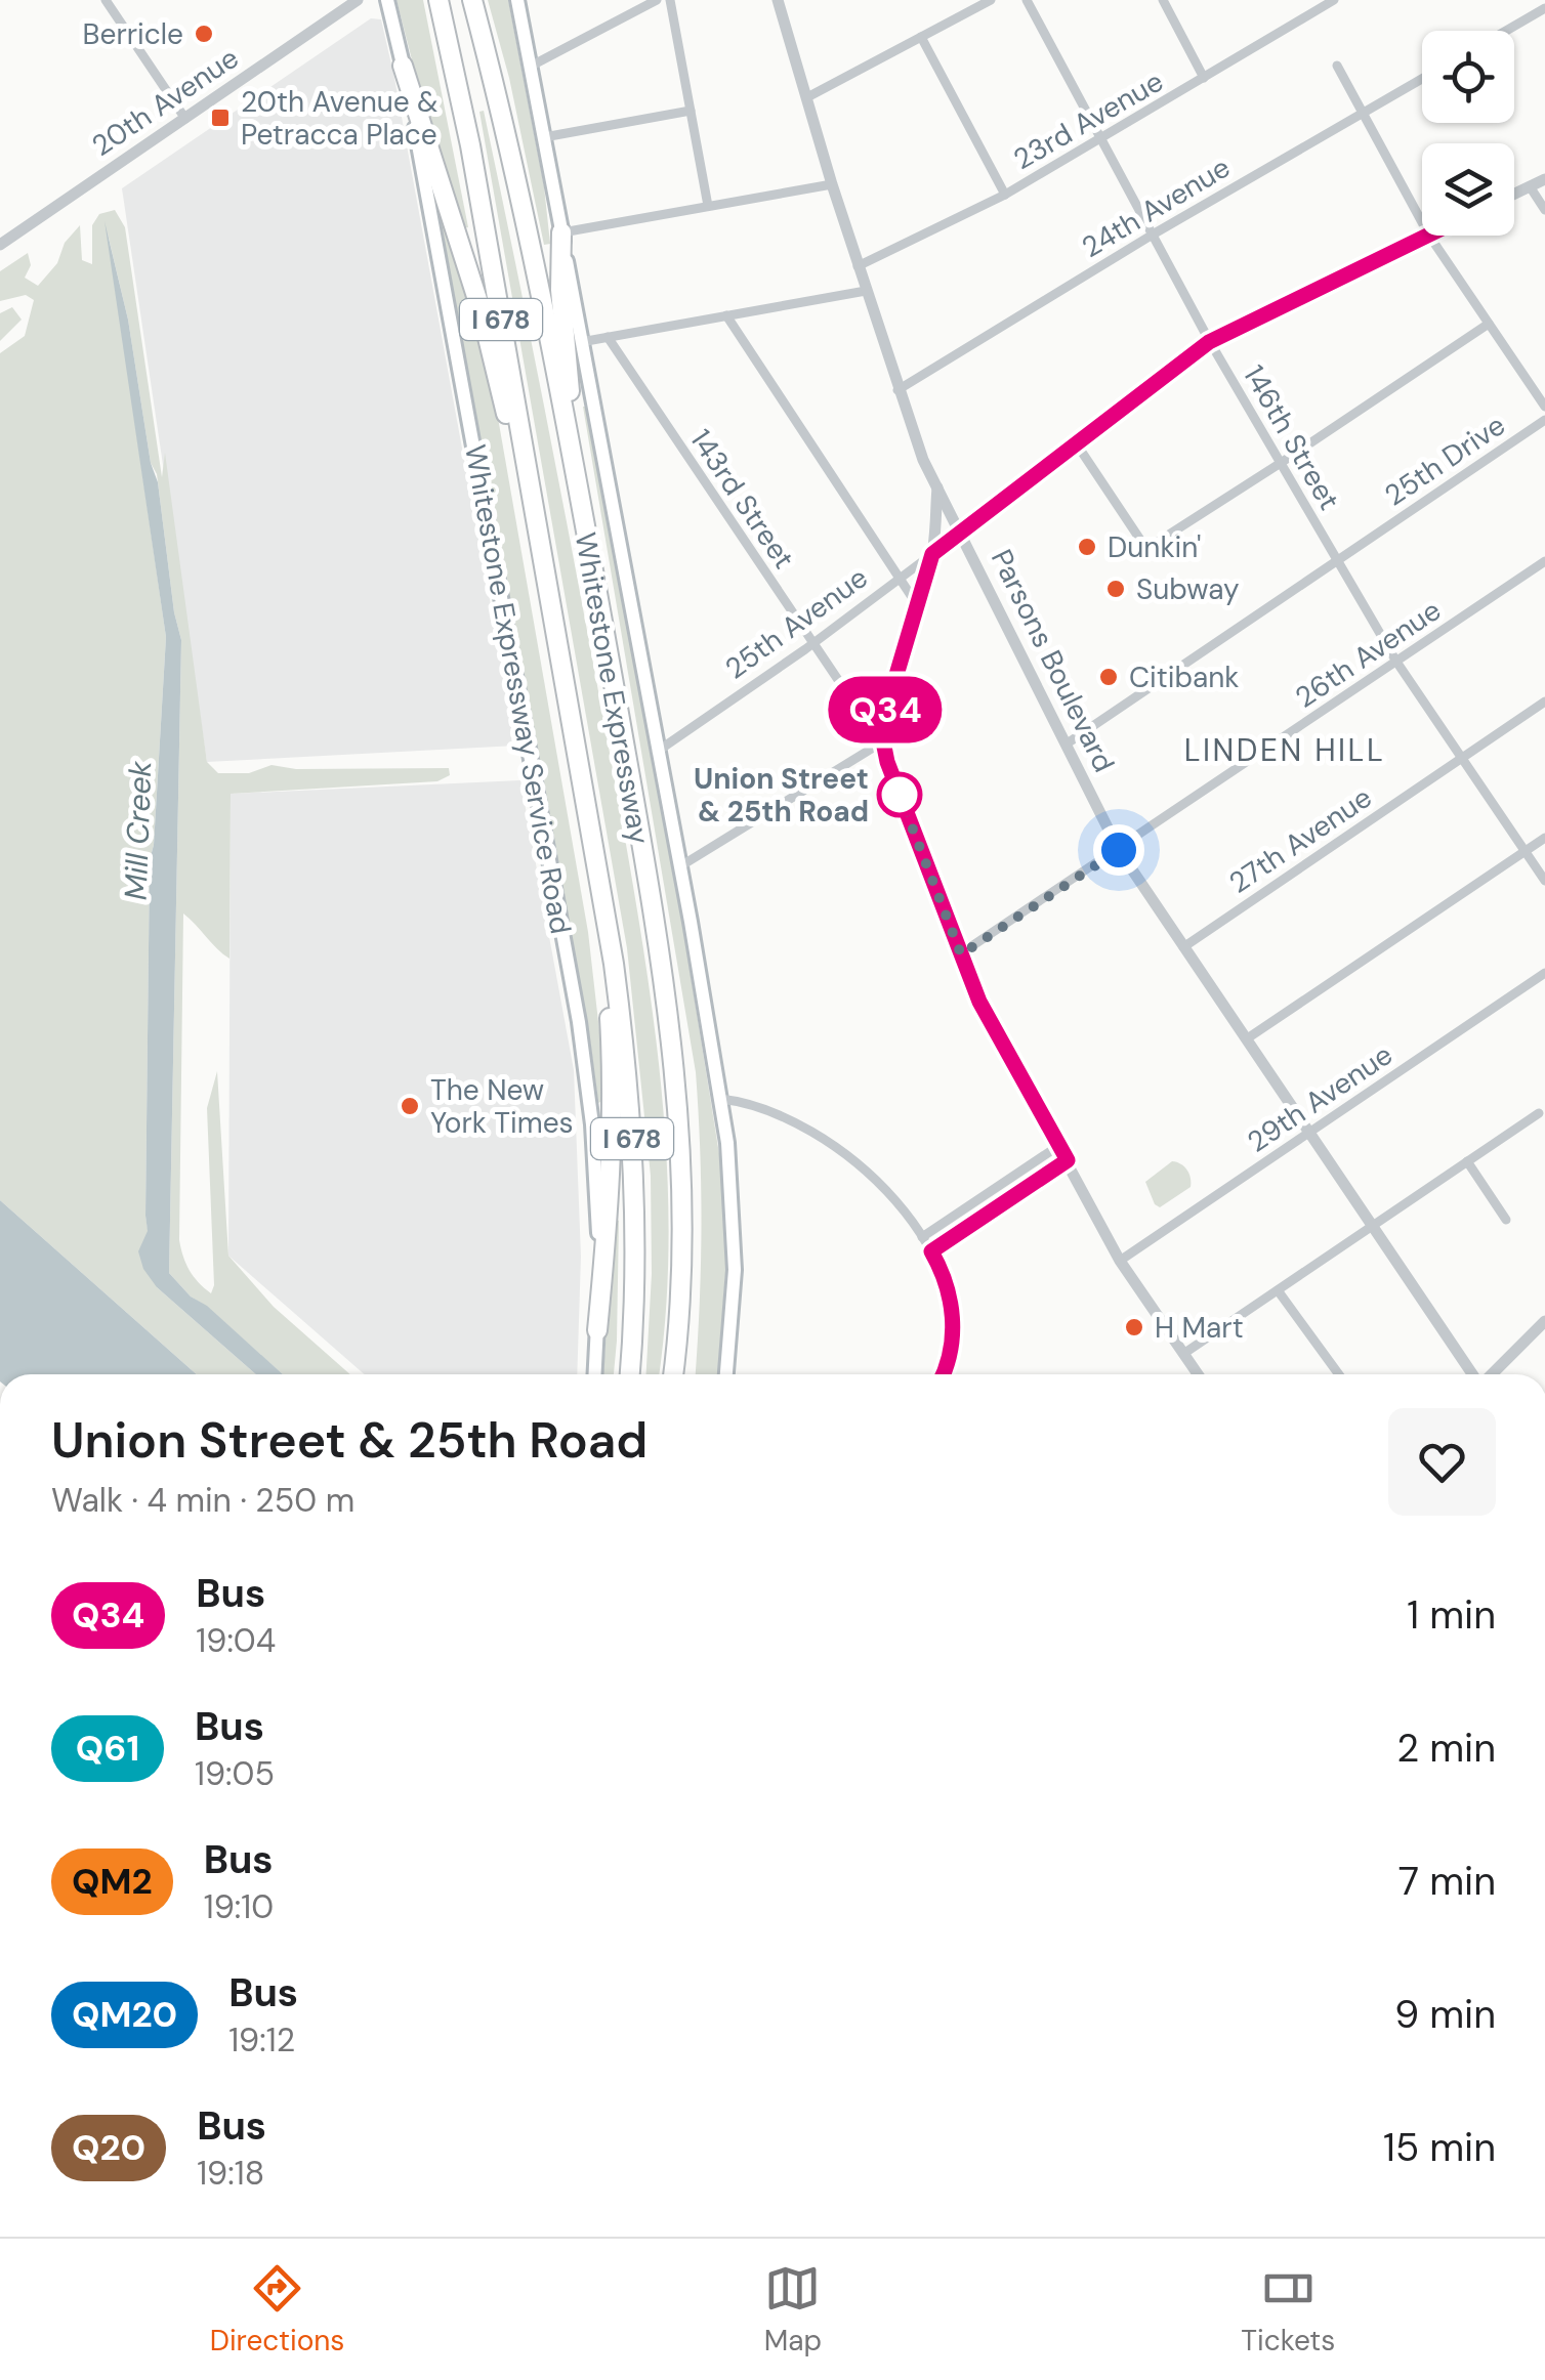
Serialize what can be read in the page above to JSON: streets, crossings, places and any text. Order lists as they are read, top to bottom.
{
  "streets": {
    "highway": ["I 678", "Whitestone Expressway"],
    "main road": ["Whitestone Expressway Service Road"],
    "street": [
      "20th Avenue",
      "23rd Avenue",
      "24th Avenue",
      "146th Street",
      "25th Drive",
      "143rd Street",
      "25th Avenue",
      "26th Avenue",
      "Parsons Boulevard",
      "27th Avenue",
      "29th Avenue"
    ]
  },
  "crossings": [
    ["23rd Avenue", "146th Street"],
    ["23rd Avenue", "Parsons Boulevard"],
    ["24th Avenue", "146th Street"],
    ["24th Avenue", "Parsons Boulevard"],
    ["146th Street", "25th Drive"],
    ["146th Street", "25th Avenue"],
    ["146th Street", "26th Avenue"],
    ["146th Street", "27th Avenue"],
    ["25th Drive", "Parsons Boulevard"],
    ["143rd Street", "25th Avenue"],
    ["25th Avenue", "Parsons Boulevard"],
    ["26th Avenue", "Parsons Boulevard"],
    ["Parsons Boulevard", "27th Avenue"],
    ["Parsons Boulevard", "29th Avenue"]
  ],
  "districts": ["LINDEN HILL"],
  "water": ["Mill Creek"],
  "places": {
    "other": [
      "Berricle",
      "Dunkin'",
      "Subway",
      "Citibank",
      "Union Street & 25th Road",
      "The New York Times",
      "H Mart"
    ],
    "transit": ["20th Avenue & Petracca Place"]
  },
  "lines": ["bus line Q34"],
  "page": {
    "on_map": "Q34",
    "heading": ["Union Street & 25th Road", "Walk · 4 min · 250 m"],
    "list": [
      {
        "mark": "Q34",
        "name": "Bus",
        "note": "19:04",
        "value": "1 min"
      },
      {
        "mark": "Q61",
        "name": "Bus",
        "note": "19:05",
        "value": "2 min"
      },
      {
        "mark": "QM2",
        "name": "Bus",
        "note": "19:10",
        "value": "7 min"
      },
      {
        "mark": "QM20",
        "name": "Bus",
        "note": "19:12",
        "value": "9 min"
      },
      {
        "mark": "Q20",
        "name": "Bus",
        "note": "19:18",
        "value": "15 min"
      }
    ],
    "tabs": ["Directions", "Map", "Tickets"]
  }
}
